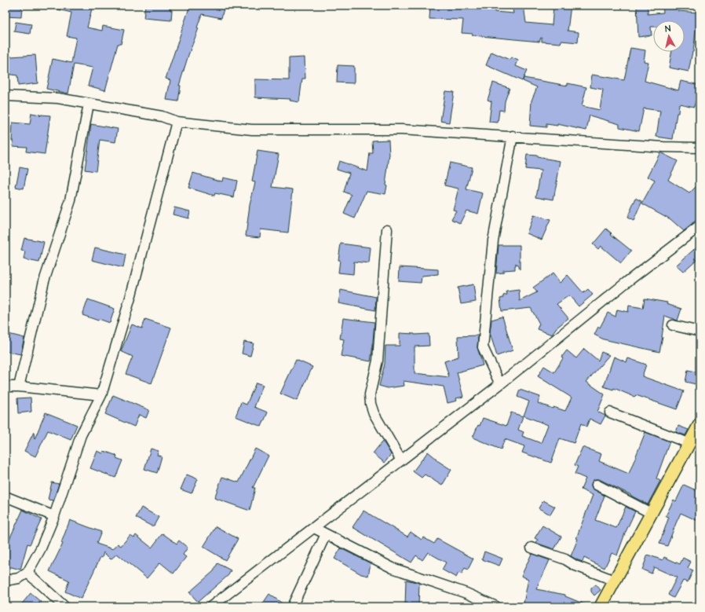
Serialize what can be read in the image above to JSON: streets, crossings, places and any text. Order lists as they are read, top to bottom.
{
  "north": "top"
}
